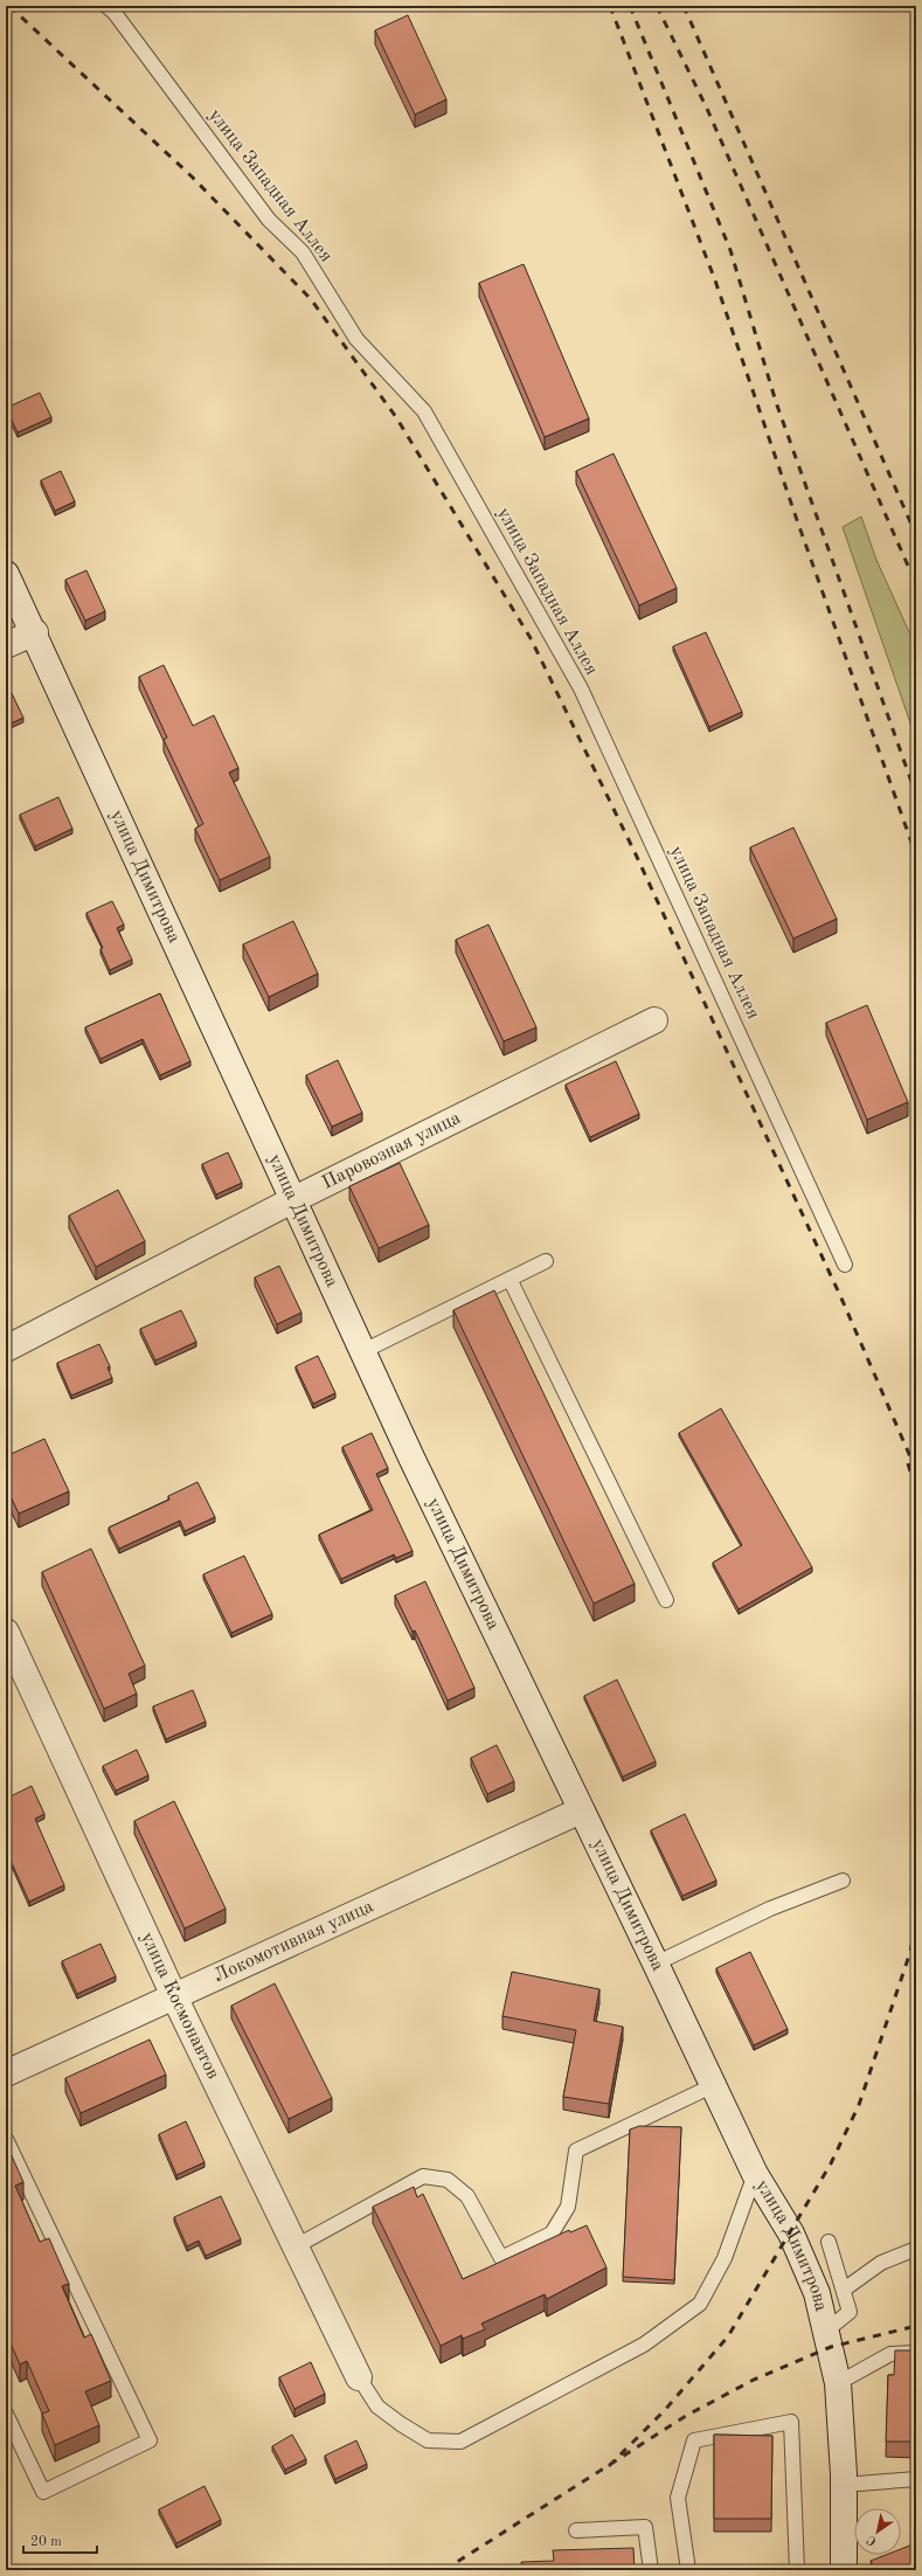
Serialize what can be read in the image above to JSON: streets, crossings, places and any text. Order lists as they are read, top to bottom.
{
  "streets": {
    "street": [
      "улица Димитрова",
      "Паровозная улица",
      "Локомотивная улица",
      "улица Космонавтов"
    ],
    "lane": ["улица Западная Аллея"]
  },
  "crossings": [
    ["улица Димитрова", "Паровозная улица"],
    ["улица Димитрова", "Локомотивная улица"],
    ["Локомотивная улица", "улица Космонавтов"]
  ],
  "scale_bar": "20 m",
  "north": "bottom left"
}
